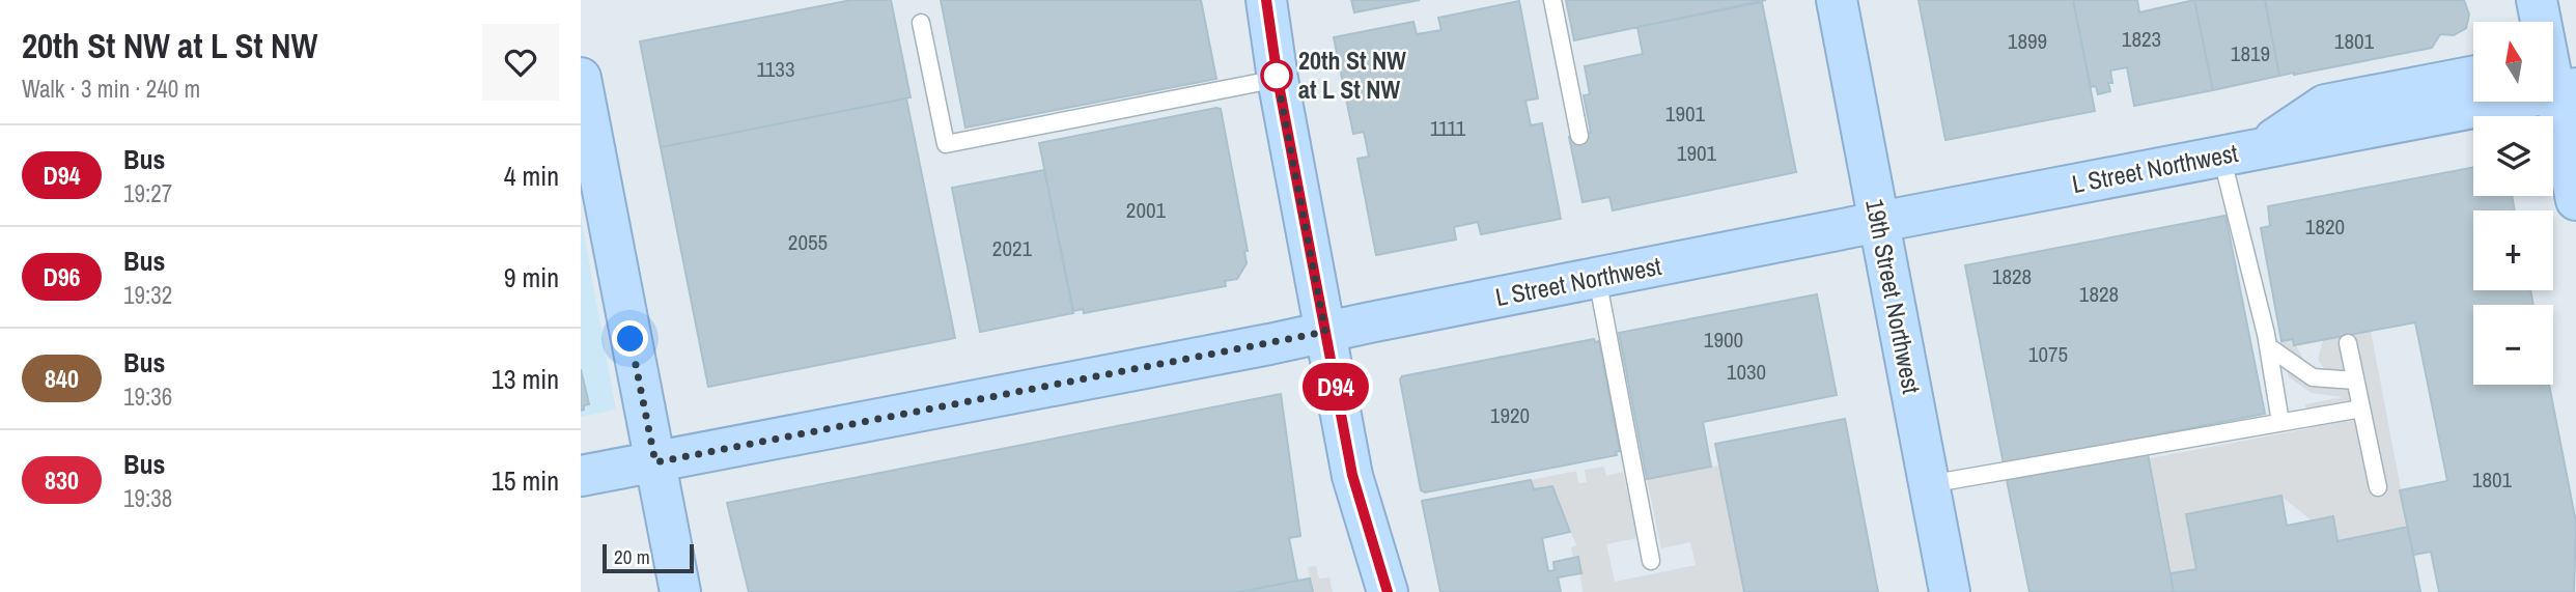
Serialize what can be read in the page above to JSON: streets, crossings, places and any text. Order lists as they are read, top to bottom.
{
  "streets": {
    "street": ["L Street Northwest", "19th Street Northwest"]
  },
  "crossings": [
    ["L Street Northwest", "19th Street Northwest"]
  ],
  "places": ["20th St NW at L St NW"],
  "lines": ["bus line D94"],
  "house_numbers": [
    "1823",
    "1899",
    "1801",
    "1819",
    "1133",
    "1901",
    "1111",
    "1901",
    "2001",
    "1820",
    "2055",
    "2021",
    "1828",
    "1828",
    "1900",
    "1075",
    "1030",
    "1920",
    "1801"
  ],
  "scale_bar": "20 m",
  "north": "top",
  "page": {
    "heading": ["20th St NW at L St NW", "Walk · 3 min · 240 m"],
    "on_map": "D94",
    "map_buttons": ["+", "−"],
    "list": [
      {
        "mark": "D94",
        "name": "Bus",
        "note": "19:27",
        "value": "4 min"
      },
      {
        "mark": "D96",
        "name": "Bus",
        "note": "19:32",
        "value": "9 min"
      },
      {
        "mark": "840",
        "name": "Bus",
        "note": "19:36",
        "value": "13 min"
      },
      {
        "mark": "830",
        "name": "Bus",
        "note": "19:38",
        "value": "15 min"
      }
    ],
    "scale": "20 m"
  }
}
